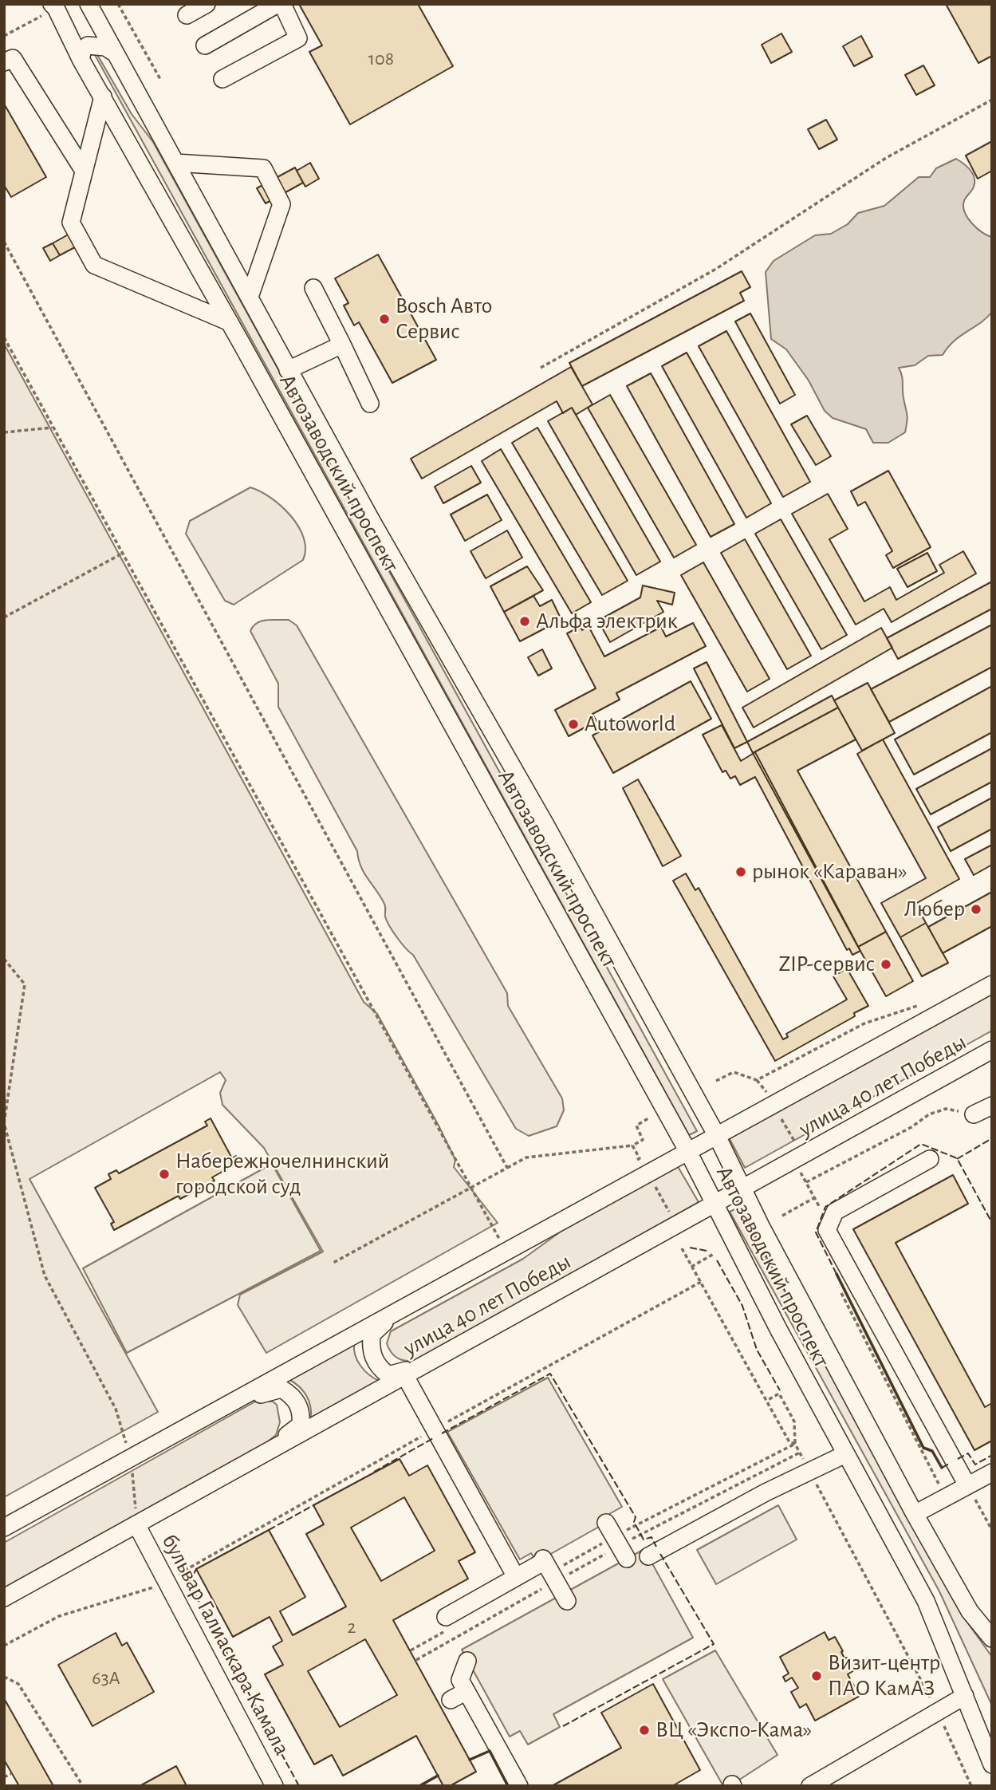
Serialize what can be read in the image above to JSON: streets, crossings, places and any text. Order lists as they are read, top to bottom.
{
  "streets": {
    "street": ["Автозаводский проспект", "улица 40 лет Победы", "бульвар Галиаскара Камала"]
  },
  "crossings": [
    ["Автозаводский проспект", "улица 40 лет Победы"],
    ["улица 40 лет Победы", "бульвар Галиаскара Камала"]
  ],
  "places": [
    "Bosch Авто Сервис",
    "Альфа электрик",
    "Autoworld",
    "рынок «Караван»",
    "Любер",
    "ZIP-сервис",
    "Набережночелнинский городской суд",
    "Визит-центр ПАО КамАЗ",
    "ВЦ «Экспо-Кама»"
  ],
  "house_numbers": ["108", "2", "63А"]
}
